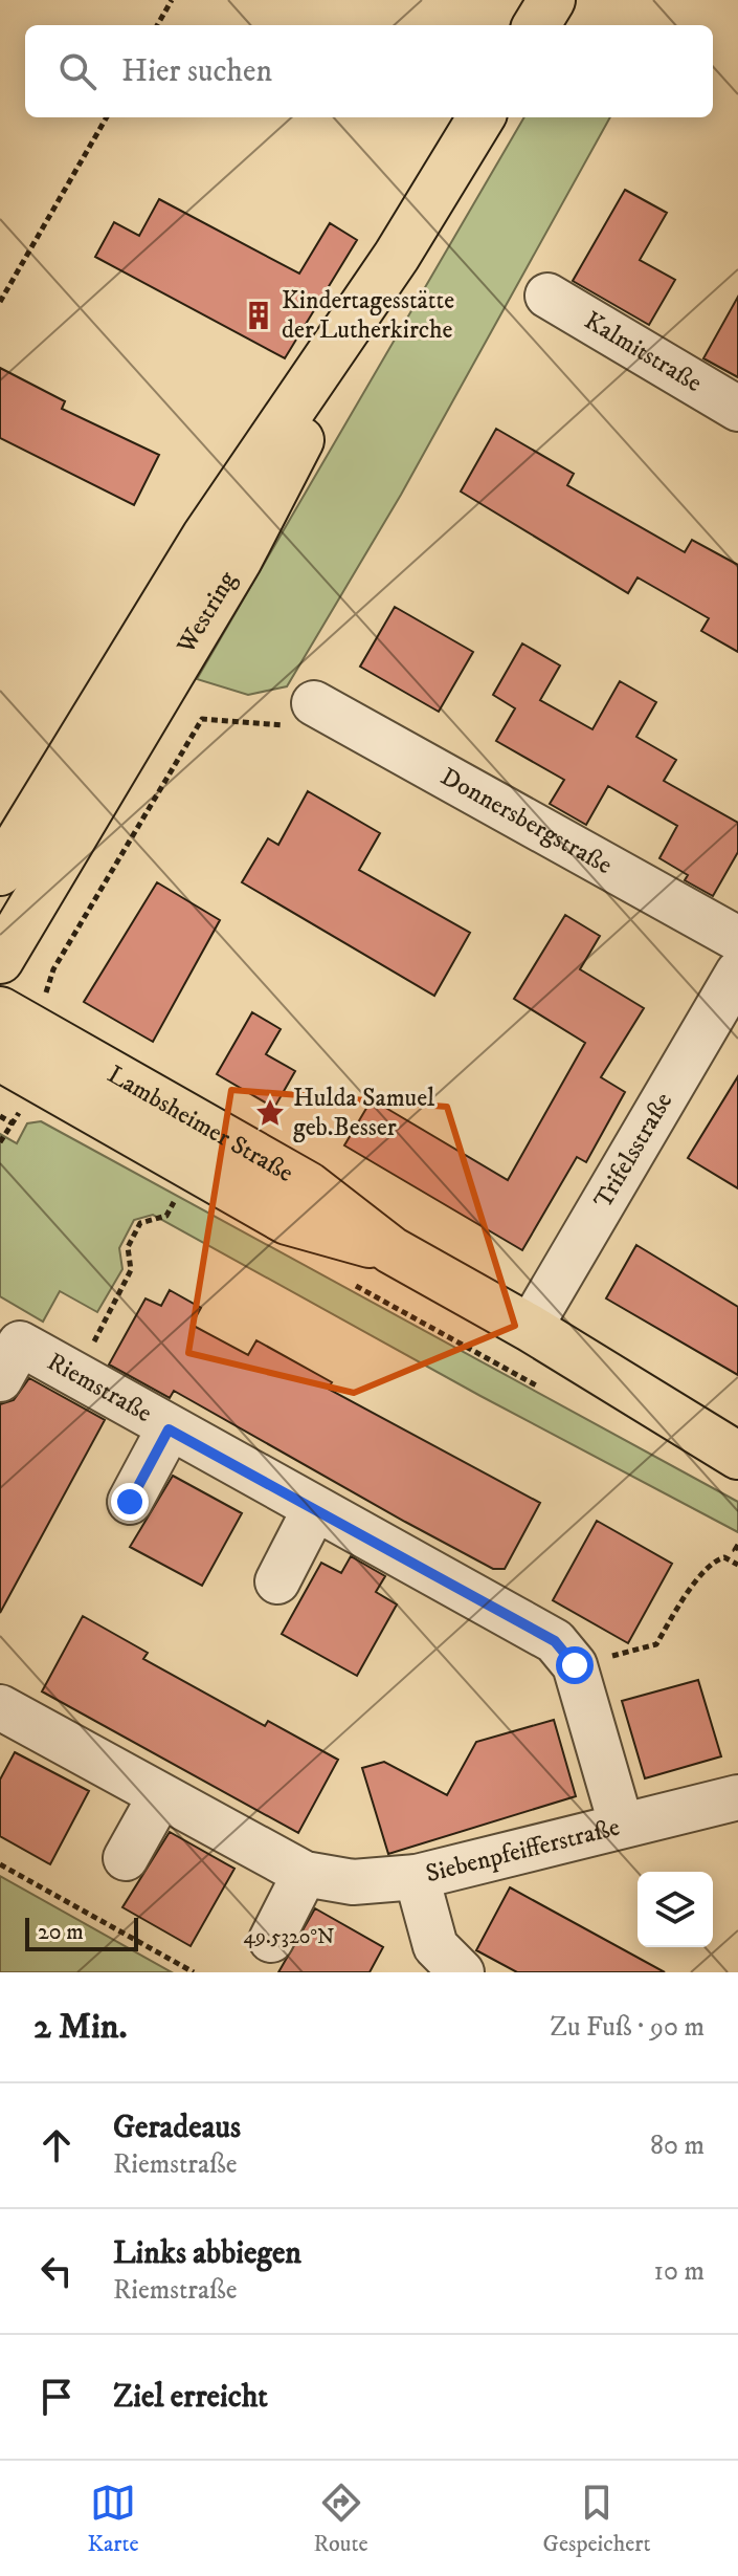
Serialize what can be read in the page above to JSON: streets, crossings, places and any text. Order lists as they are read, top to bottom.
{
  "streets": {
    "main road": ["Westring", "Lambsheimer Straße"],
    "street": [
      "Kalmitstraße",
      "Donnersbergstraße",
      "Trifelsstraße",
      "Riemstraße",
      "Siebenpfeifferstraße"
    ]
  },
  "crossings": [
    ["Lambsheimer Straße", "Trifelsstraße"],
    ["Riemstraße", "Siebenpfeifferstraße"]
  ],
  "places": {
    "building": ["Kindertagesstätte der Lutherkirche"],
    "place": ["Hulda Samuel geb.Besser"]
  },
  "scale_bar": "20 m",
  "page": {
    "search": "Hier suchen",
    "scale": "20 m",
    "heading": ["2 Min.", "Zu Fuß · 90 m"],
    "list": [
      ["Geradeaus", "Riemstraße", "80 m"],
      ["Links abbiegen", "Riemstraße", "10 m"],
      "Ziel erreicht"
    ],
    "nav": ["Karte", "Route", "Gespeichert"]
  },
  "coordinates": ["49.5320°N"]
}
